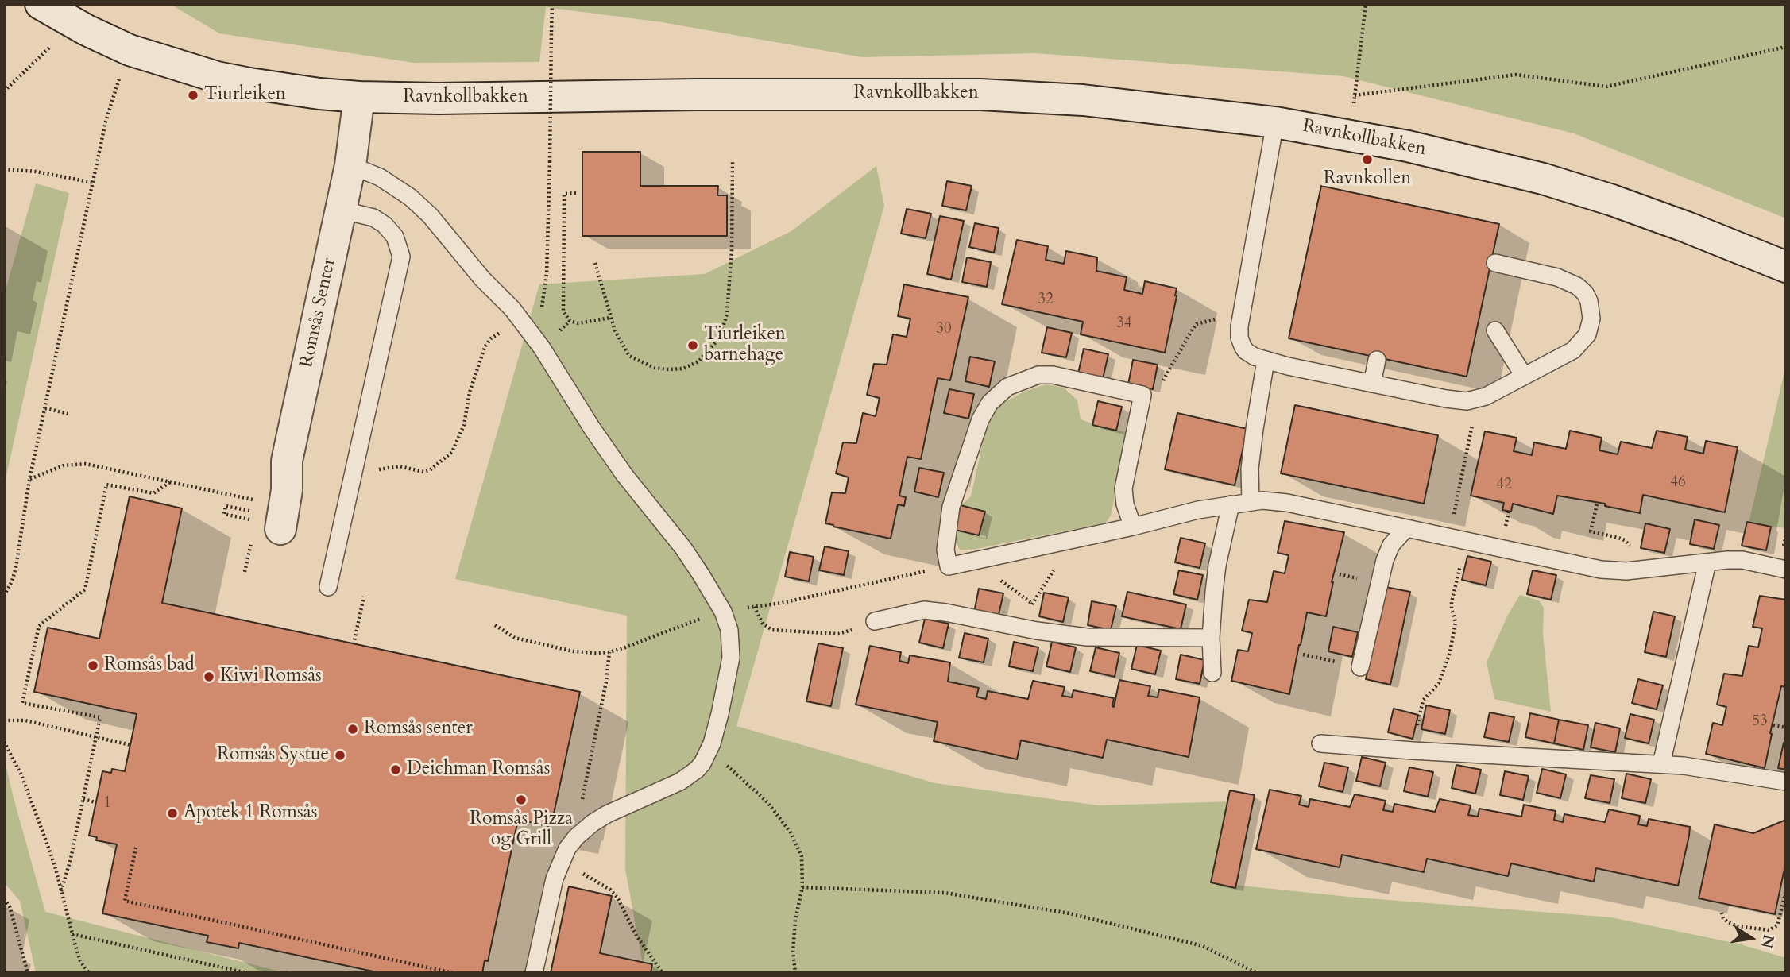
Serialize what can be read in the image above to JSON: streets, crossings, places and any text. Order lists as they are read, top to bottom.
{
  "streets": {
    "street": ["Ravnkollbakken", "Romsås Senter"]
  },
  "crossings": [
    ["Ravnkollbakken", "Romsås Senter"]
  ],
  "places": [
    "Tiurleiken",
    "Ravnkollen",
    "Tiurleiken barnehage",
    "Romsås bad",
    "Kiwi Romsås",
    "Romsås senter",
    "Romsås Systue",
    "Deichman Romsås",
    "Romsås Pizza og Grill",
    "Apotek 1 Romsås"
  ],
  "house_numbers": [
    "32",
    "34",
    "30",
    "46",
    "42",
    "53",
    "1"
  ],
  "north": "right"
}
